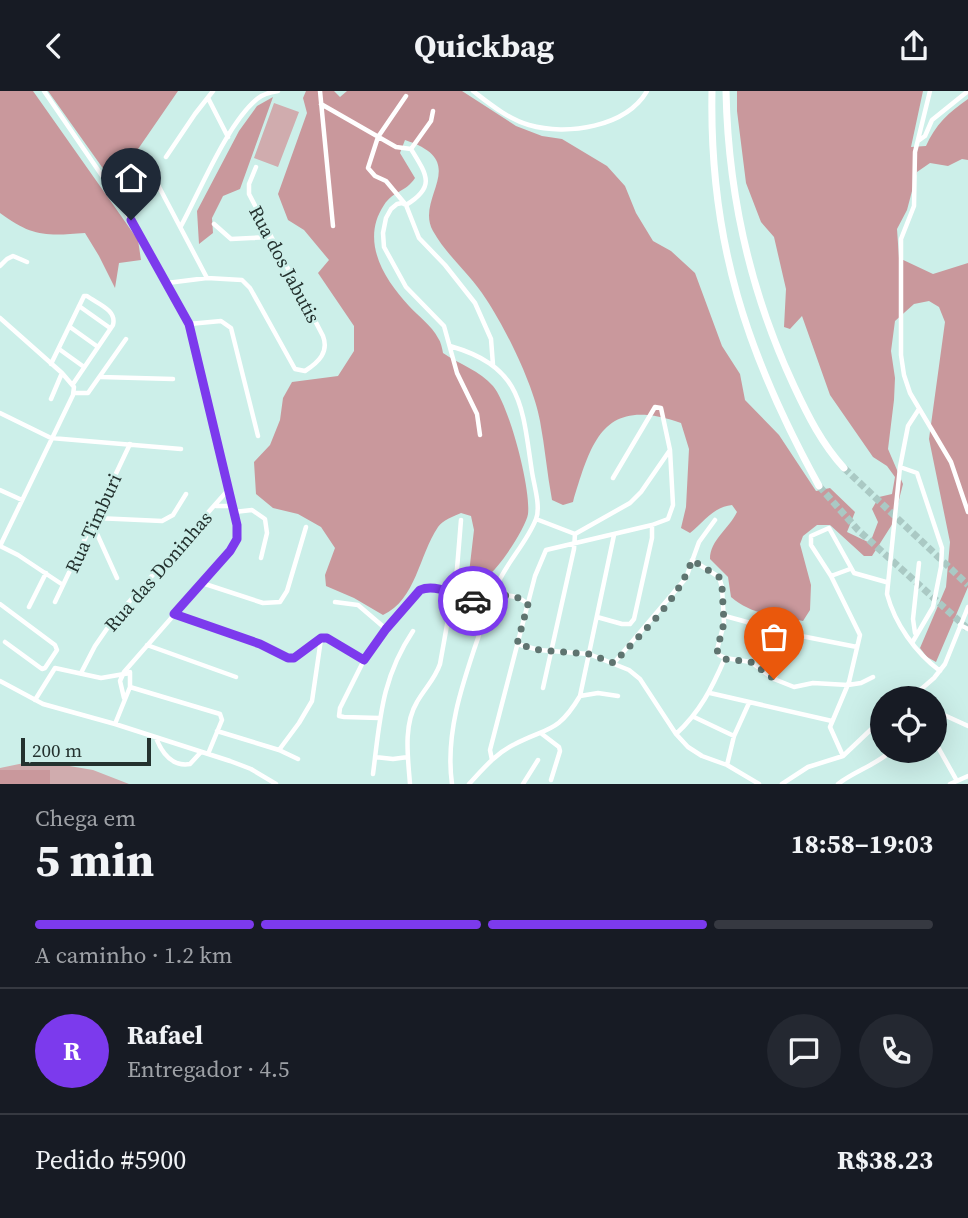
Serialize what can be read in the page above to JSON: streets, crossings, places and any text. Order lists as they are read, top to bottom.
{
  "streets": {
    "street": ["Rua dos Jabutis", "Rua Timburi", "Rua das Doninhas"]
  },
  "scale_bar": "200 m",
  "page": {
    "header": "Quickbag",
    "scale": "200 m",
    "heading": ["5 min", "Chega em", "18:58–19:03"],
    "panel": [
      "Rafael",
      "Entregador · 4.5",
      "Pedido #5900",
      "R$38.23"
    ],
    "bar": "A caminho · 1.2 km",
    "round": "R"
  }
}
